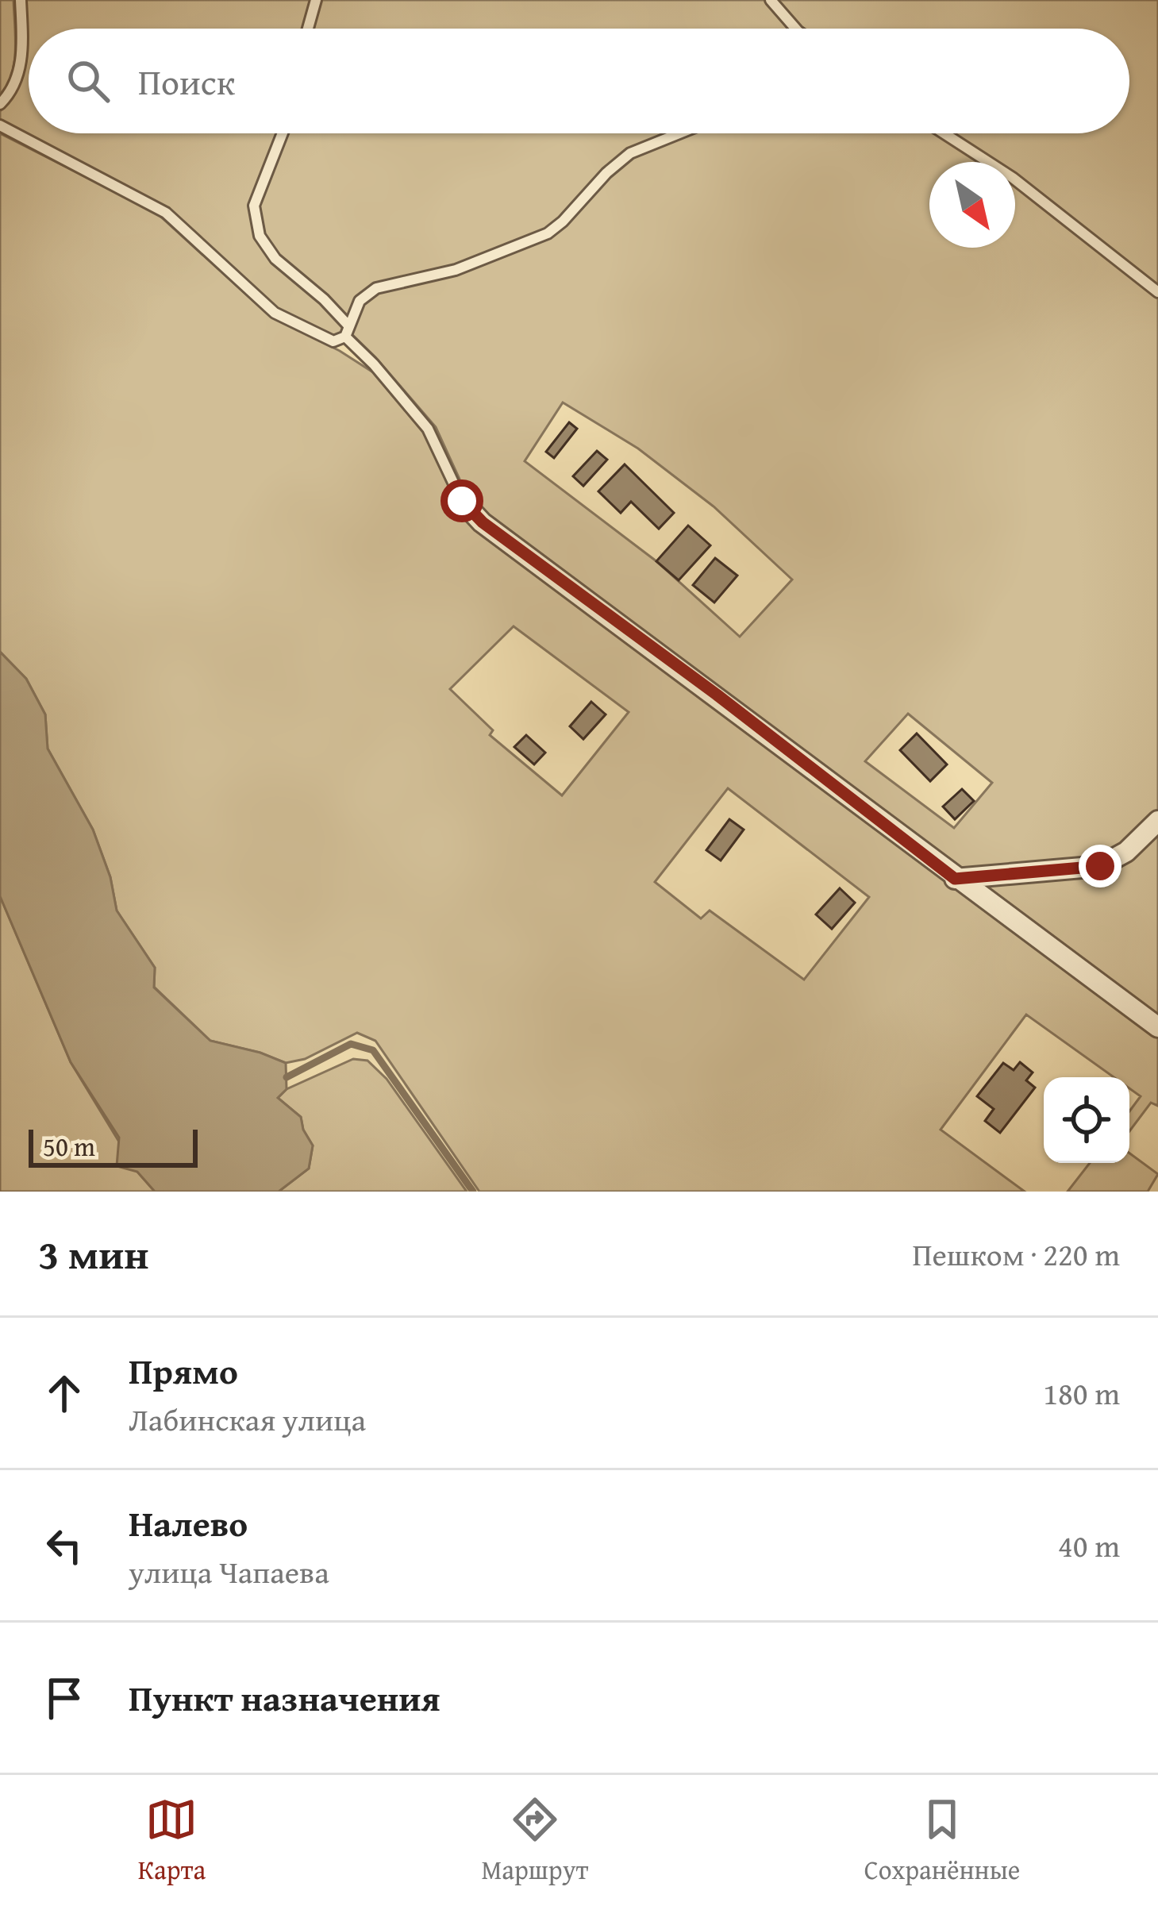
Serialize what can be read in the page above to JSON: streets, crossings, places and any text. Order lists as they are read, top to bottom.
{
  "scale_bar": "50 m",
  "north": "bottom right",
  "page": {
    "search": "Поиск",
    "scale": "50 m",
    "heading": ["3 мин", "Пешком · 220 m"],
    "list": [
      ["Прямо", "Лабинская улица", "180 m"],
      ["Налево", "улица Чапаева", "40 m"],
      "Пункт назначения"
    ],
    "nav": ["Карта", "Маршрут", "Сохранённые"]
  }
}
